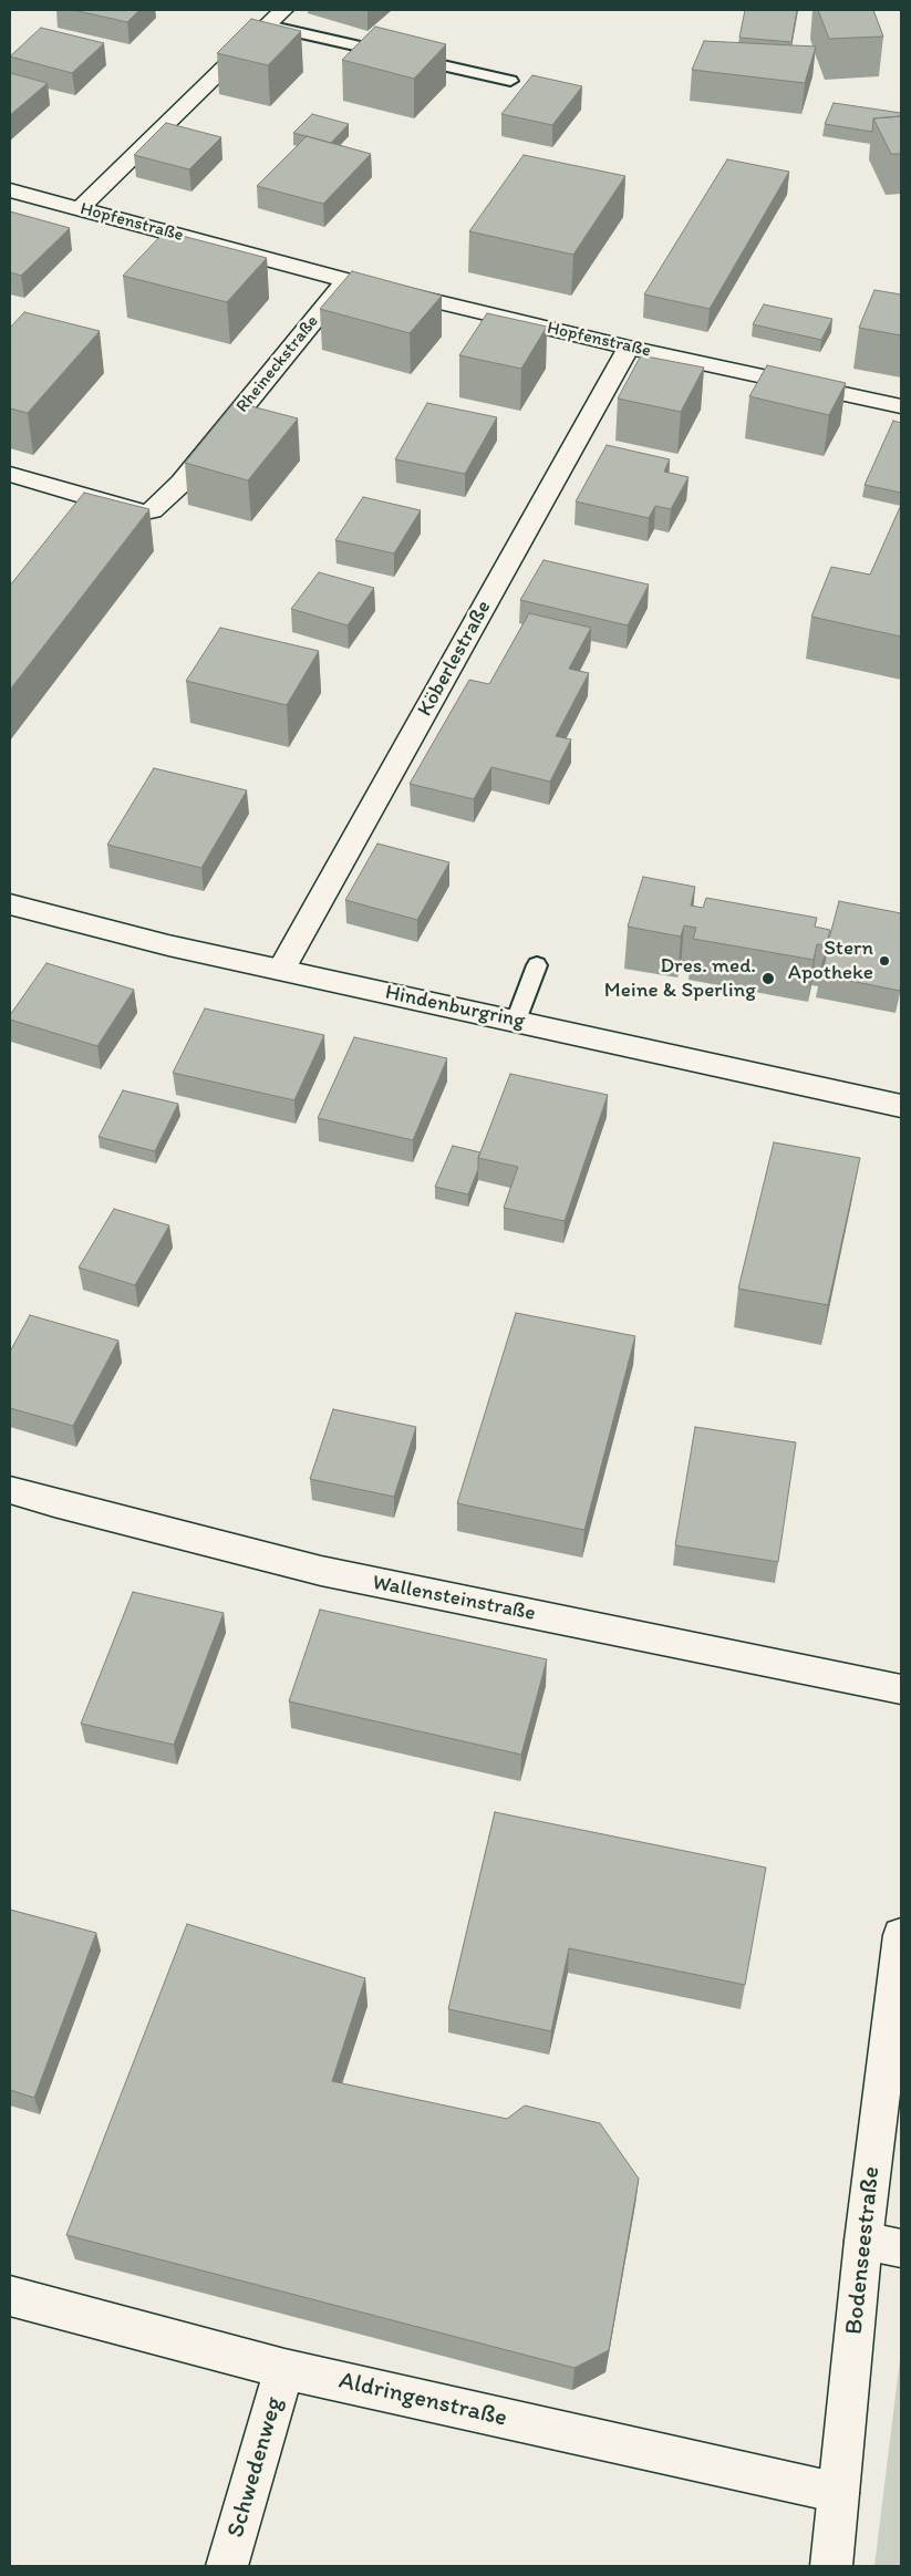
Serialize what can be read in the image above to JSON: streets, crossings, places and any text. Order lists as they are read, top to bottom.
{
  "streets": {
    "street": [
      "Hopfenstraße",
      "Rheineckstraße",
      "Köberlestraße",
      "Hindenburgring",
      "Wallensteinstraße",
      "Bodenseestraße",
      "Aldringenstraße",
      "Schwedenweg"
    ]
  },
  "crossings": [
    ["Hopfenstraße", "Rheineckstraße"],
    ["Hopfenstraße", "Köberlestraße"],
    ["Köberlestraße", "Hindenburgring"],
    ["Bodenseestraße", "Aldringenstraße"],
    ["Aldringenstraße", "Schwedenweg"]
  ],
  "places": ["Stern Apotheke", "Dres. med. Meine & Sperling"]
}
